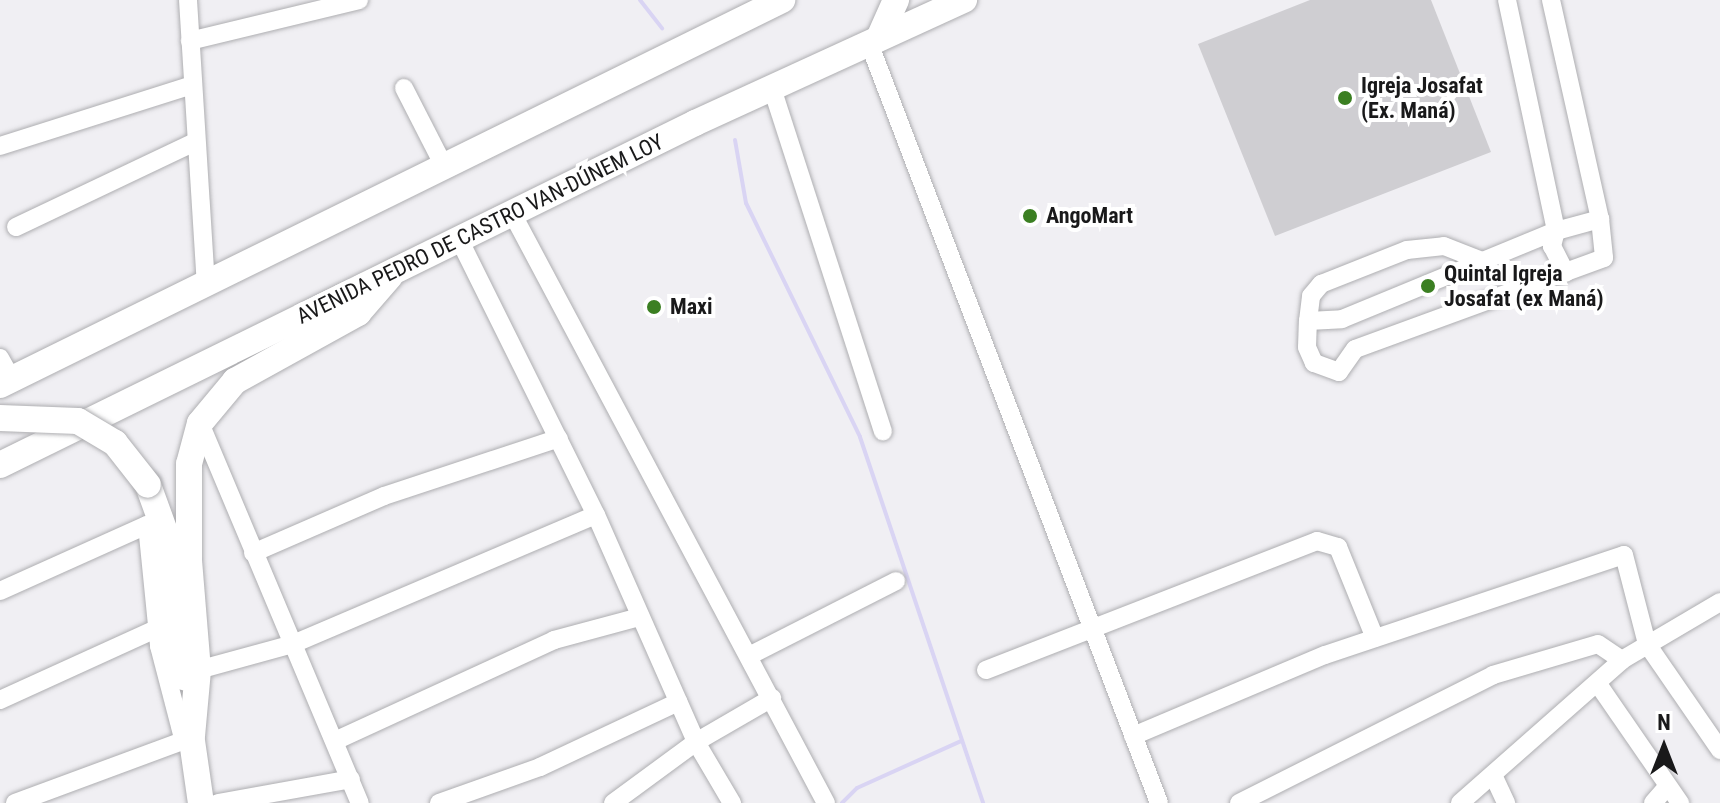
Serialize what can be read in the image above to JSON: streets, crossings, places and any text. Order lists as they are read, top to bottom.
{
  "streets": {
    "highway": ["AVENIDA PEDRO DE CASTRO VAN-DÚNEM LOY"]
  },
  "places": [
    "Igreja Josafat (Ex. Maná)",
    "AngoMart",
    "Quintal Igreja Josafat (ex Maná)",
    "Maxi"
  ],
  "north": "top"
}
